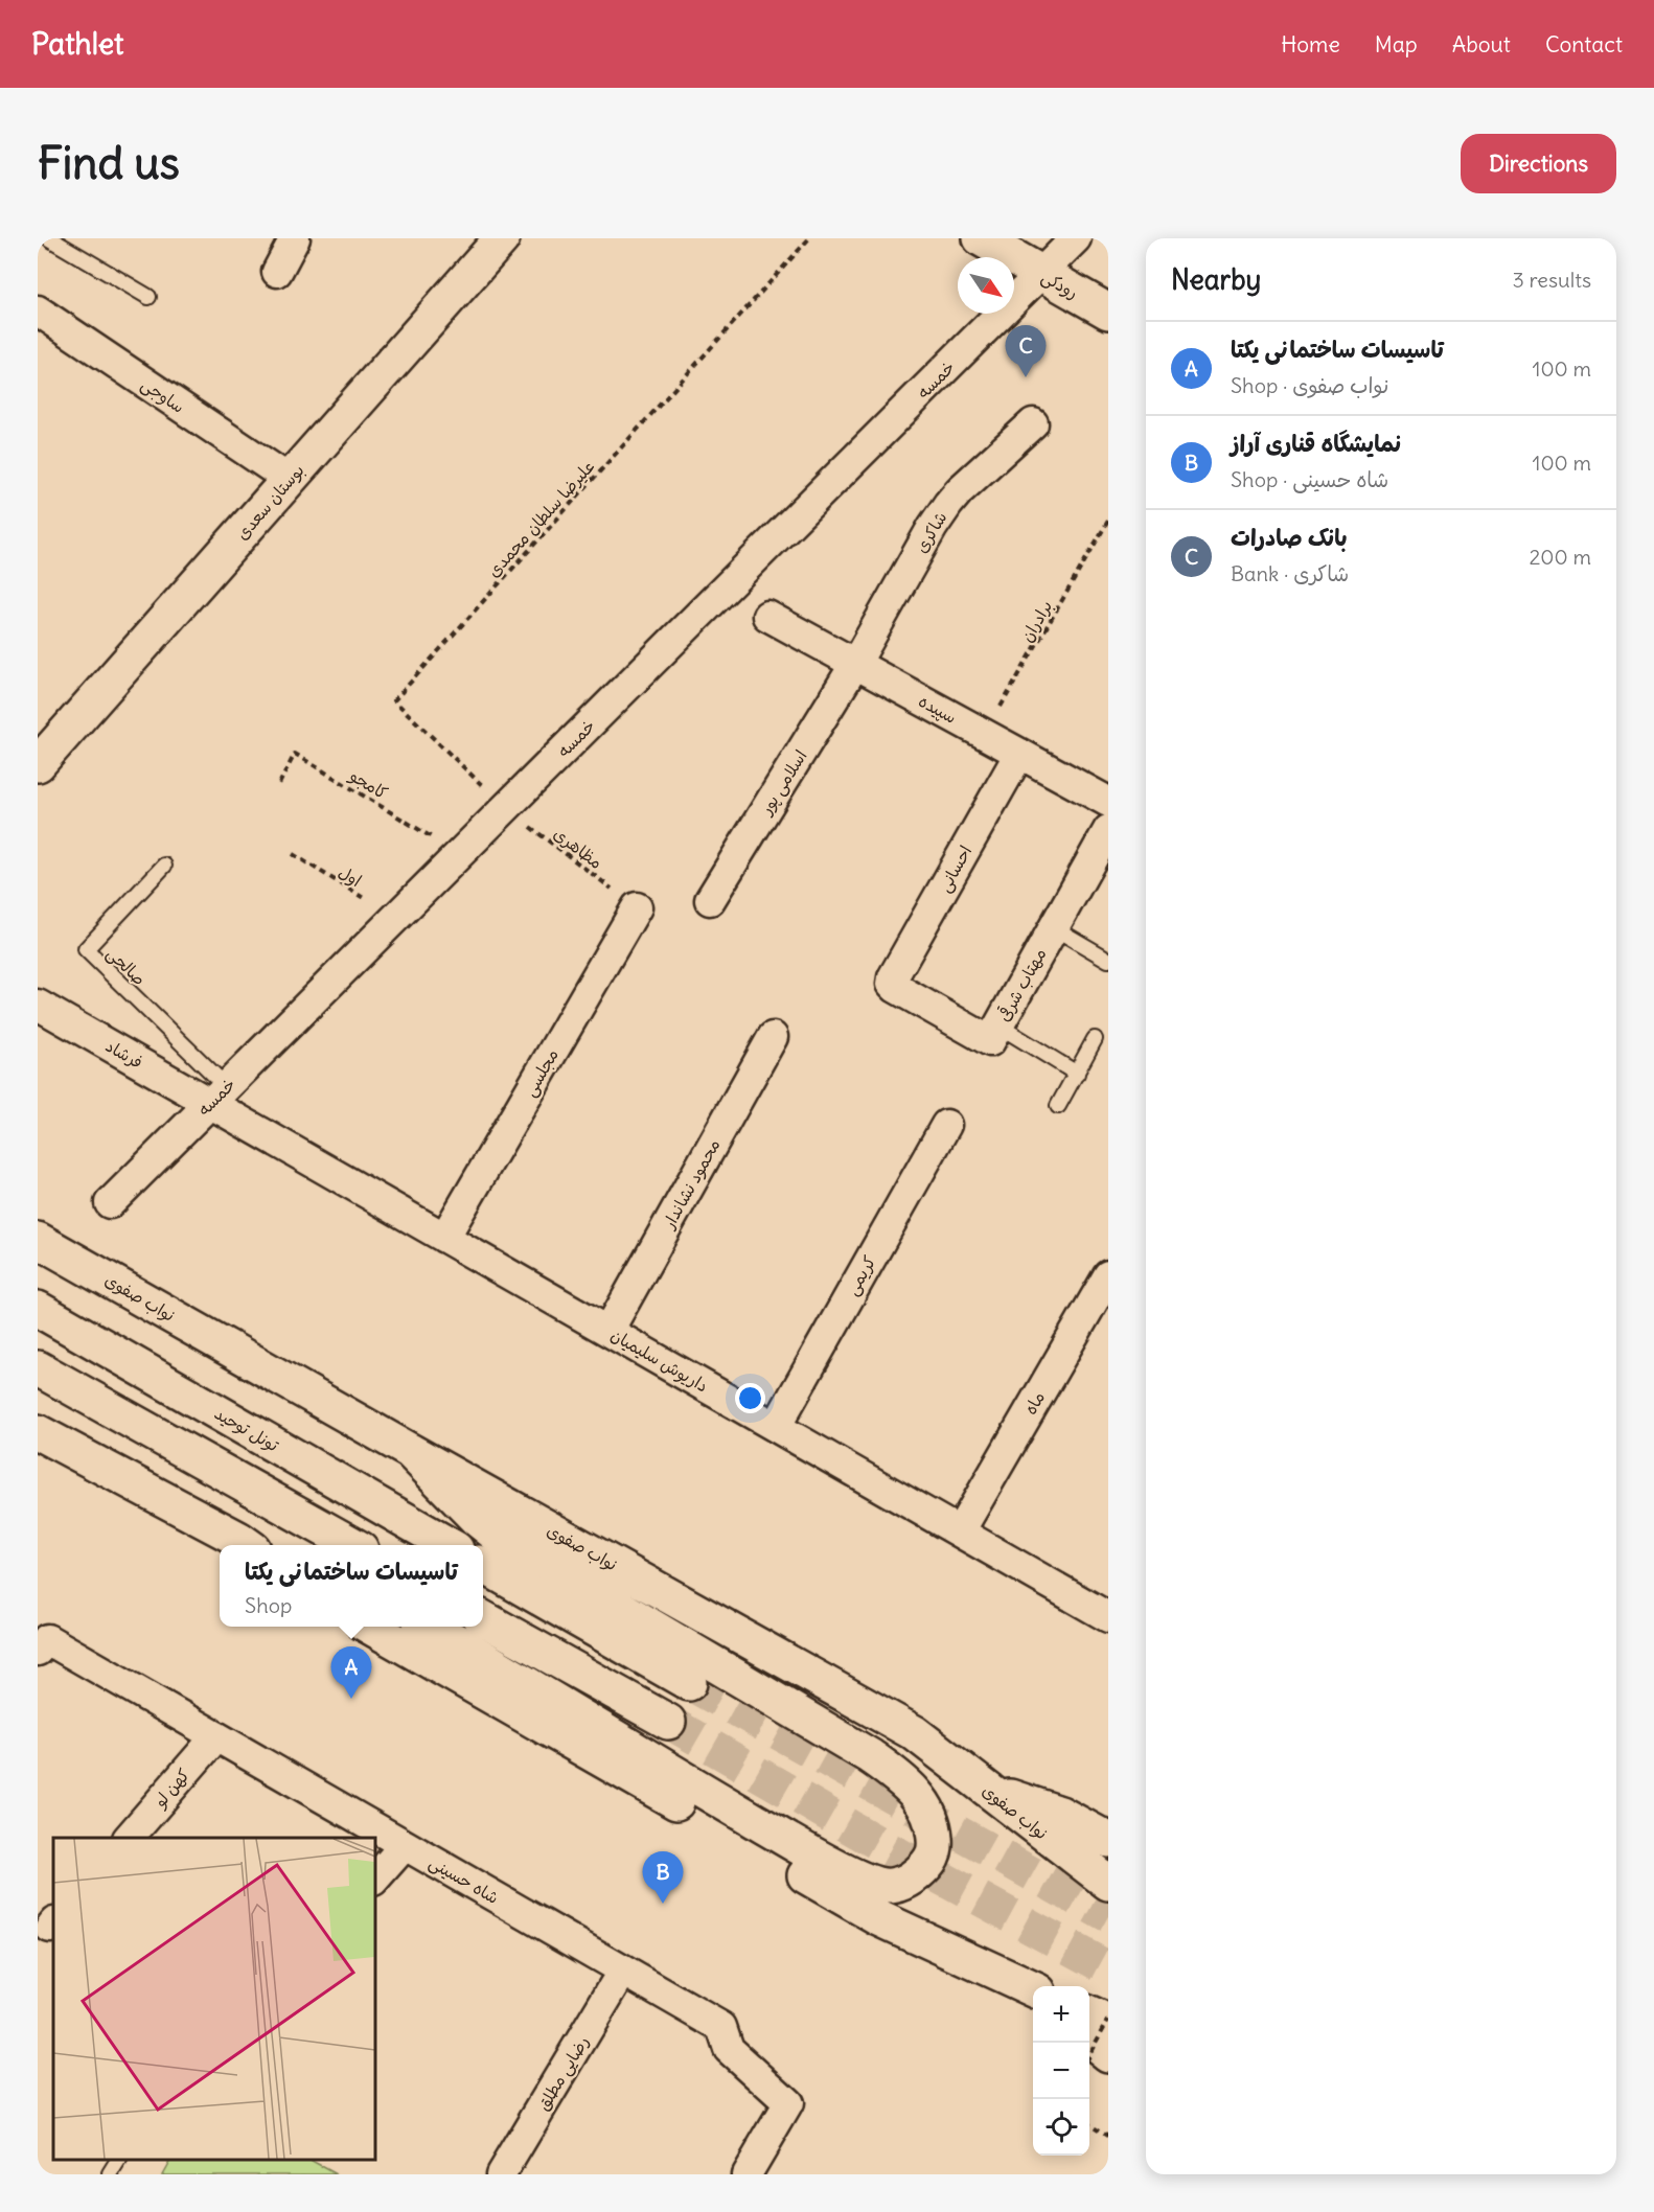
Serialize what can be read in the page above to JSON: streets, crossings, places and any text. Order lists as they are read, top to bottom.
{
  "streets": {
    "main road": [
      "رودکی",
      "بوستان سعدی",
      "نواب صفوی",
      "تونل توحید"
    ],
    "street": [
      "خمسه",
      "ساوجی",
      "شاکری",
      "سپیده",
      "اسلامی پور",
      "احسانی",
      "مهتاب شرقی",
      "فرشاد",
      "مجلسی",
      "محمود نشاندار",
      "کریمی",
      "داریوش سلیمیان",
      "ماه",
      "کهن لو",
      "شاه حسینی",
      "رضایی مطلق"
    ],
    "lane": ["صالحی"],
    "path": [
      "علیرضا سلطان محمدی",
      "برادران",
      "کامجو",
      "مظاهری",
      "اول"
    ]
  },
  "crossings": [
    ["رودکی", "خمسه"],
    ["خمسه", "علیرضا سلطان محمدی"],
    ["خمسه", "کامجو"],
    ["خمسه", "مظاهری"],
    ["خمسه", "اول"],
    ["خمسه", "صالحی"],
    ["خمسه", "فرشاد"],
    ["خمسه", "داریوش سلیمیان"],
    ["ساوجی", "بوستان سعدی"],
    ["علیرضا سلطان محمدی", "مظاهری"],
    ["شاکری", "سپیده"],
    ["شاکری", "اسلامی پور"],
    ["برادران", "سپیده"],
    ["سپیده", "اسلامی پور"],
    ["سپیده", "احسانی"],
    ["مظاهری", "مجلسی"],
    ["احسانی", "مهتاب شرقی"],
    ["صالحی", "فرشاد"],
    ["صالحی", "داریوش سلیمیان"],
    ["فرشاد", "داریوش سلیمیان"],
    ["مجلسی", "داریوش سلیمیان"],
    ["محمود نشاندار", "داریوش سلیمیان"],
    ["کریمی", "داریوش سلیمیان"],
    ["داریوش سلیمیان", "ماه"],
    ["کهن لو", "شاه حسینی"],
    ["شاه حسینی", "رضایی مطلق"]
  ],
  "north": "bottom right",
  "page": {
    "header": "Pathlet",
    "nav": [
      "Home",
      "Map",
      "About",
      "Contact"
    ],
    "buttons": "Directions",
    "title": "Find us",
    "heading": ["Nearby", "3 results"],
    "list": [
      {
        "mark": "A",
        "name": "تاسیسات ساختمانی یکتا",
        "note": "Shop · نواب صفوی",
        "value": "100 m"
      },
      {
        "mark": "B",
        "name": "نمایشگاه قناری آراز",
        "note": "Shop · شاه حسینی",
        "value": "100 m"
      },
      {
        "mark": "C",
        "name": "بانک صادرات",
        "note": "Bank · شاکری",
        "value": "200 m"
      }
    ],
    "pins": ["C", "A", "B"],
    "popup": ["تاسیسات ساختمانی یکتا", "Shop"],
    "map_buttons": ["+", "−"]
  }
}
